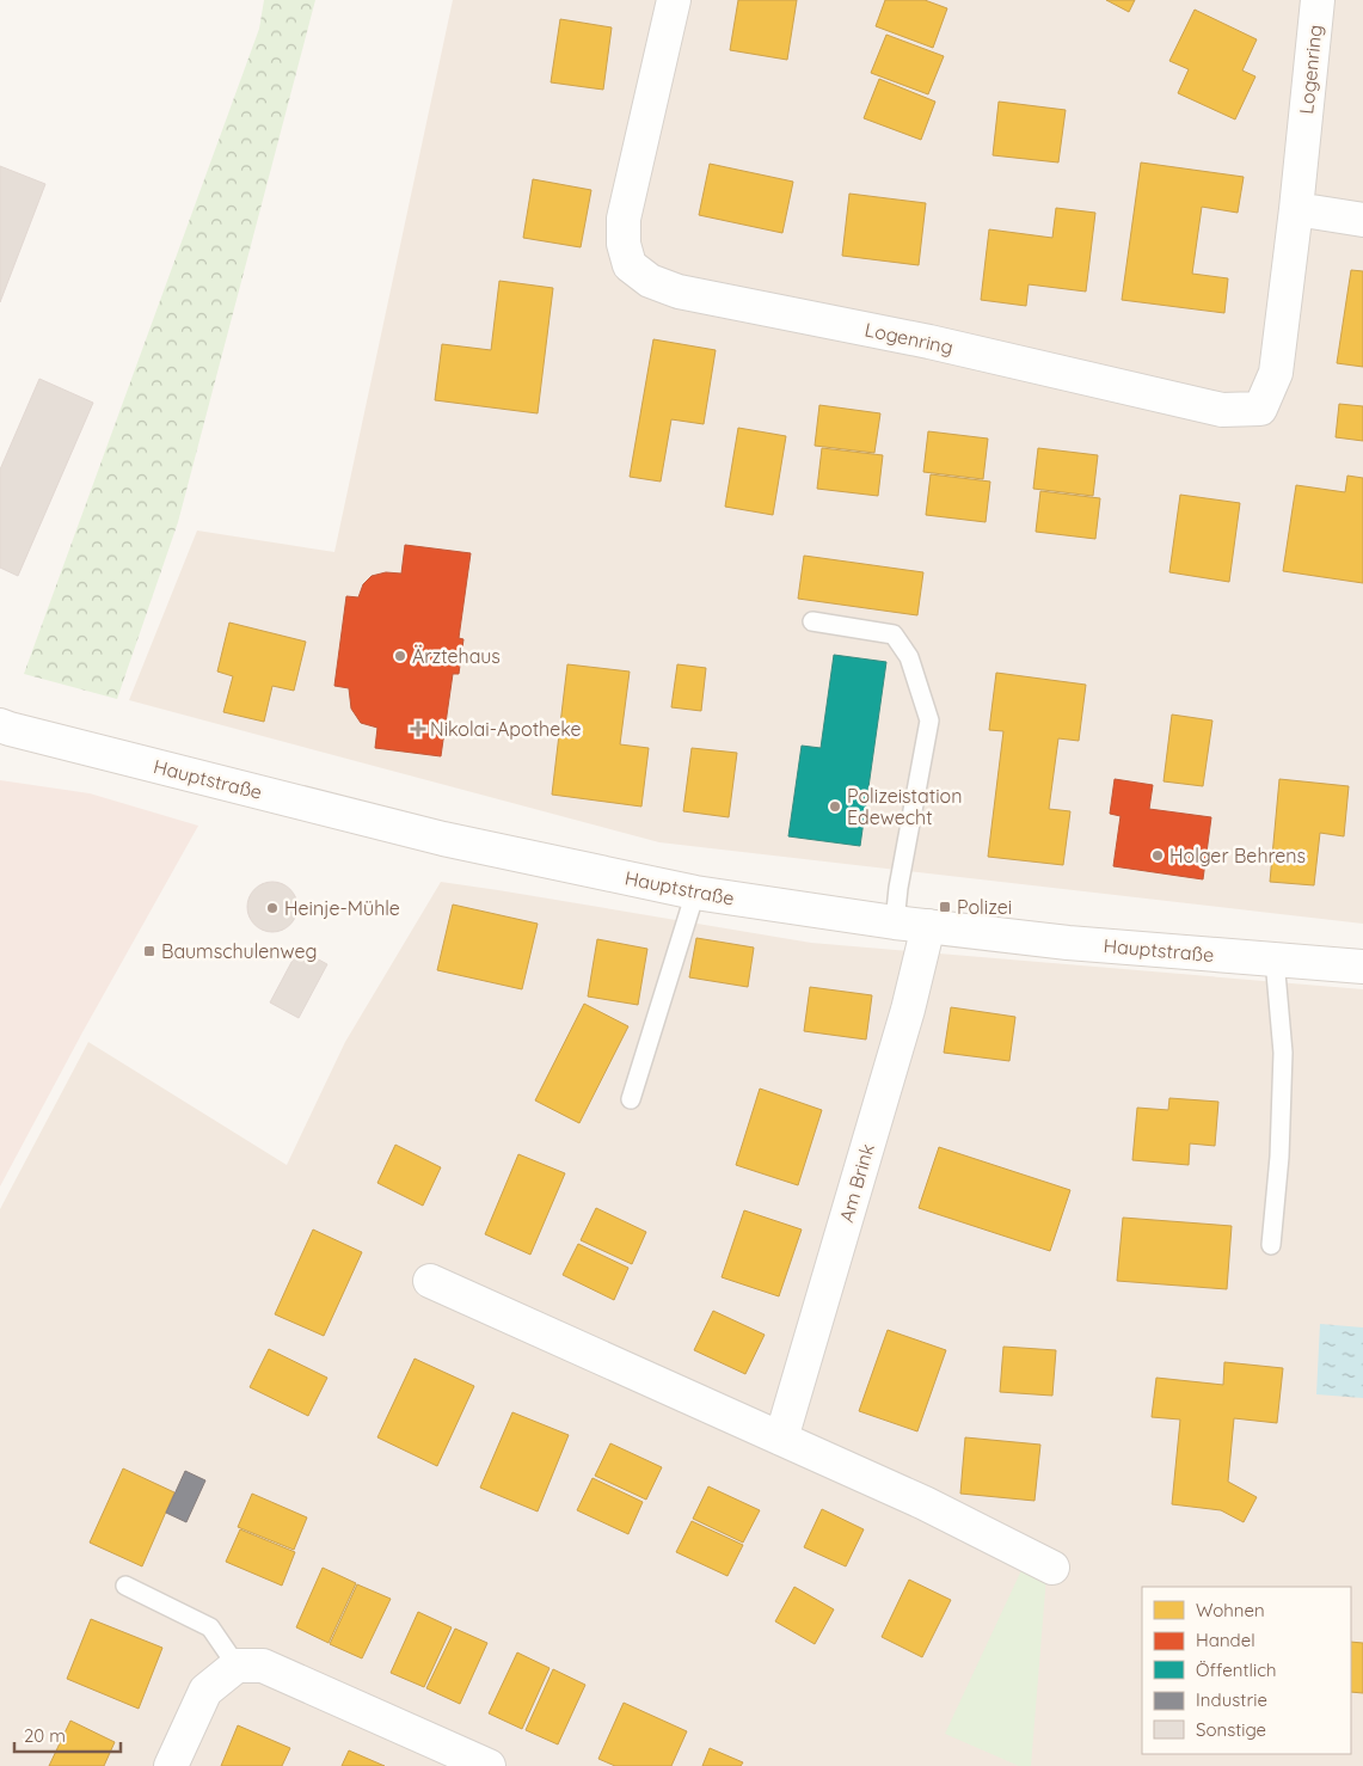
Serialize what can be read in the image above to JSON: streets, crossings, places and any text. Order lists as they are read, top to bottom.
{
  "streets": {
    "street": ["Logenring", "Hauptstraße", "Am Brink"]
  },
  "crossings": [
    ["Hauptstraße", "Am Brink"]
  ],
  "places": {
    "other": [
      "Ärztehaus",
      "Polizeistation Edewecht",
      "Holger Behrens",
      "Heinje-Mühle"
    ],
    "health": ["Nikolai-Apotheke"],
    "transit": ["Polizei", "Baumschulenweg"]
  },
  "legend": [
    "Wohnen",
    "Handel",
    "Öffentlich",
    "Industrie",
    "Sonstige"
  ],
  "scale_bar": "20 m"
}
